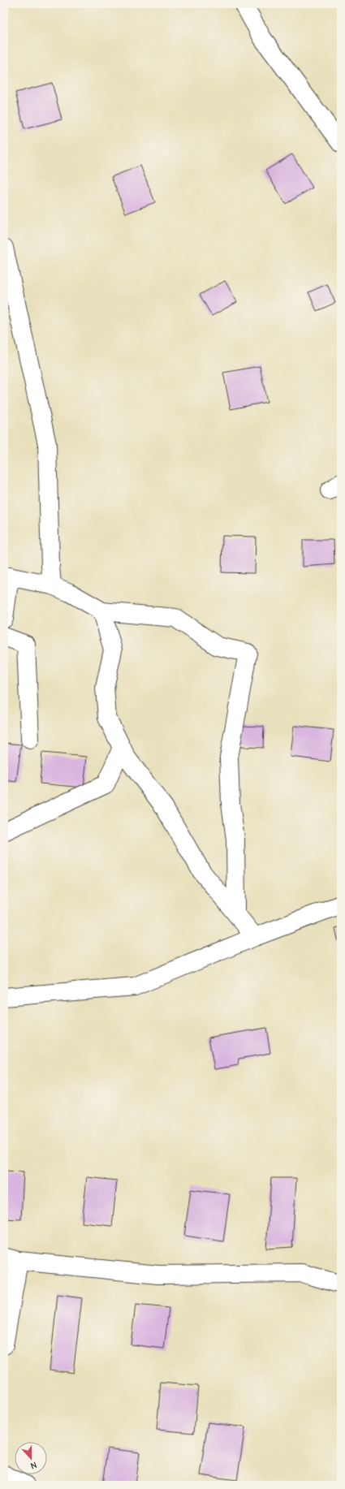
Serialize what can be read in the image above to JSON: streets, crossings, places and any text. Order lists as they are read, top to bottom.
{
  "north": "bottom"
}
